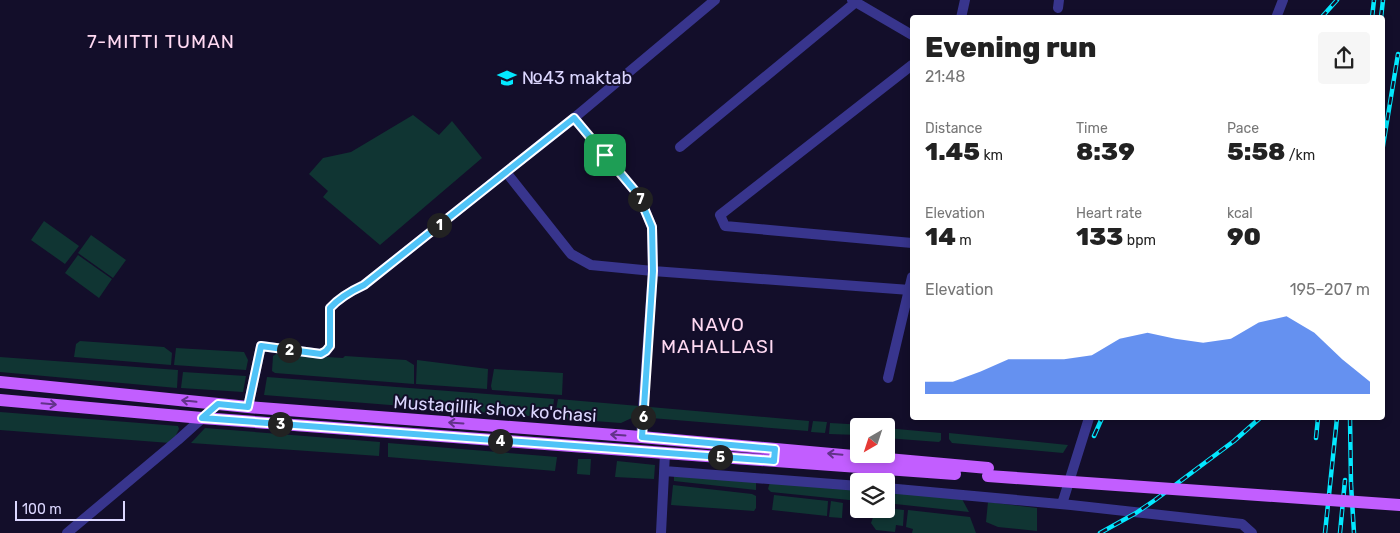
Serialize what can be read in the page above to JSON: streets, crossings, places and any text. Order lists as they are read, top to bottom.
{
  "streets": {
    "main road": ["Mustaqillik shox ko'chasi"]
  },
  "districts": ["7-MITTI TUMAN", "NAVO MAHALLASI"],
  "places": {
    "school or university": ["№43 maktab"]
  },
  "scale_bar": "100 m",
  "north": "bottom left",
  "page": {
    "heading": ["Evening run", "21:48"],
    "stats": [
      ["Distance", "1.45 km"],
      ["Time", "8:39"],
      ["Pace", "5:58 /km"],
      ["Elevation", "14 m"],
      ["Heart rate", "133 bpm"],
      ["kcal", "90"]
    ],
    "pins": [
      "7",
      "1",
      "2",
      "6",
      "3",
      "4",
      "5"
    ],
    "chart": ["Elevation", "195–207 m"],
    "scale": "100 m"
  }
}
